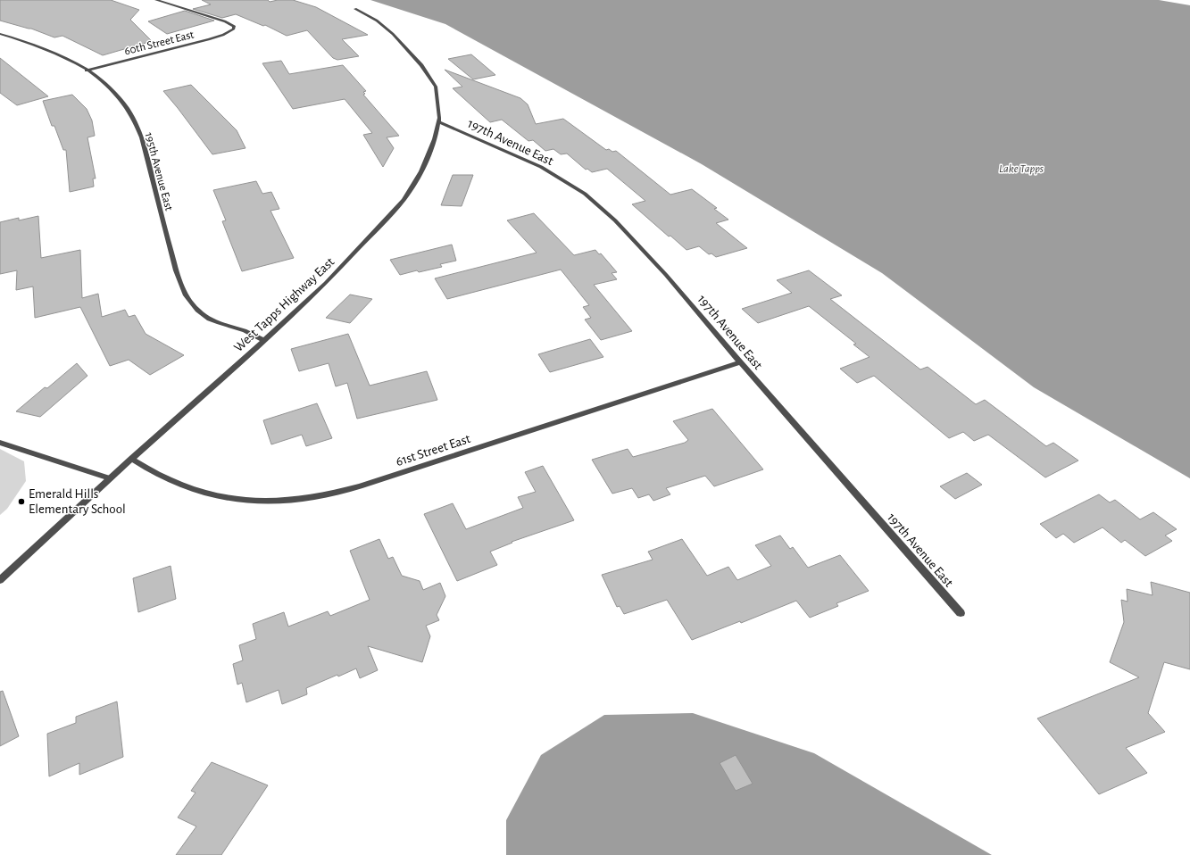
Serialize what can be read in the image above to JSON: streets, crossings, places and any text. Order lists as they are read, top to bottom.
{
  "streets": {
    "street": [
      "60th Street East",
      "197th Avenue East",
      "195th Avenue East",
      "West Tapps Highway East",
      "61st Street East"
    ]
  },
  "crossings": [
    ["60th Street East", "195th Avenue East"],
    ["197th Avenue East", "West Tapps Highway East"],
    ["197th Avenue East", "61st Street East"],
    ["195th Avenue East", "West Tapps Highway East"],
    ["West Tapps Highway East", "61st Street East"]
  ],
  "water": ["Lake Tapps"],
  "places": ["Emerald Hills Elementary School"]
}
